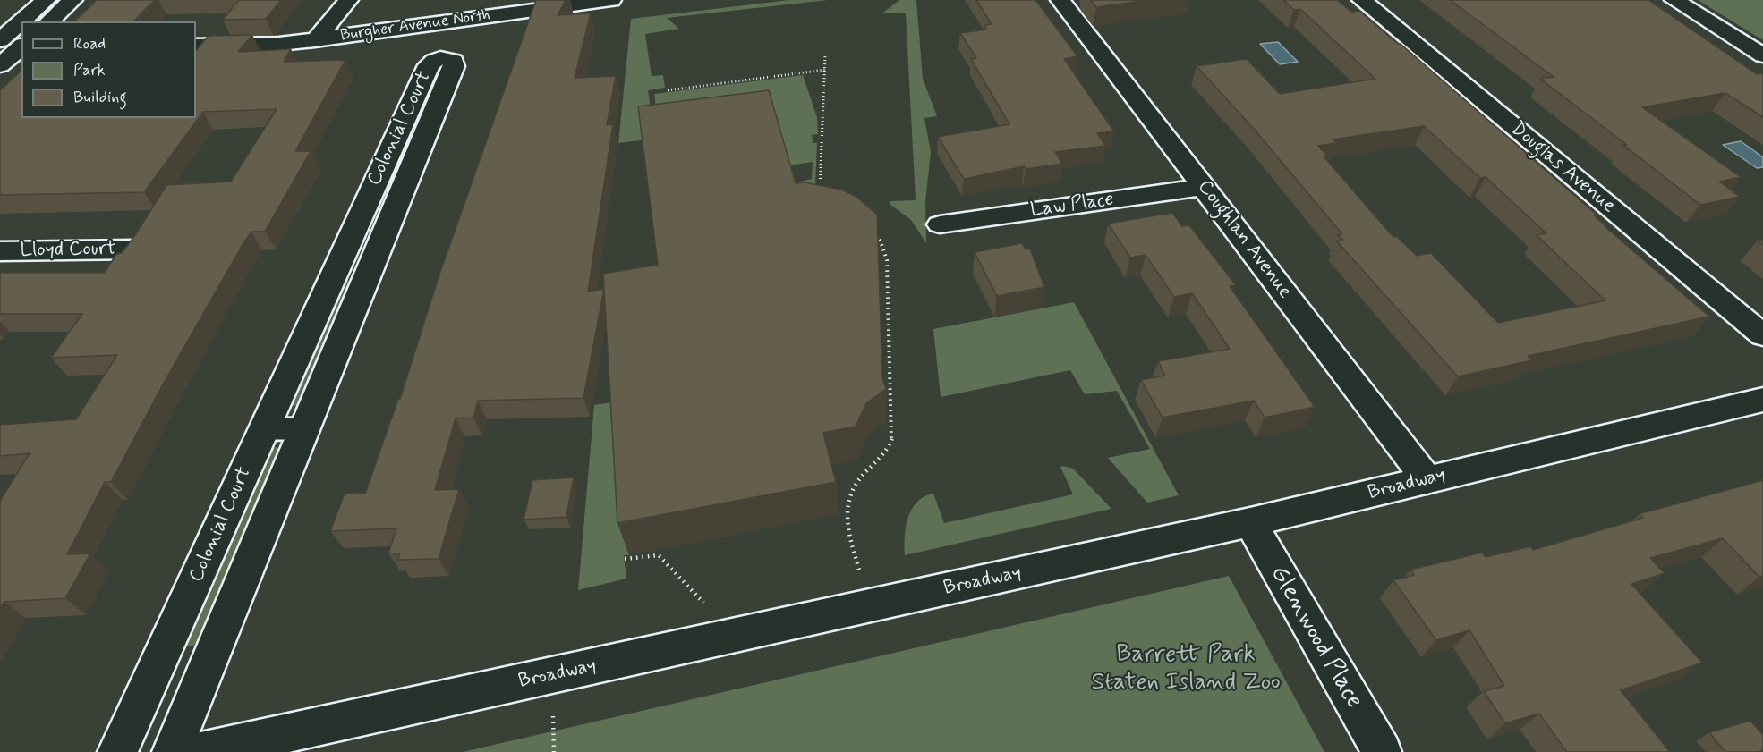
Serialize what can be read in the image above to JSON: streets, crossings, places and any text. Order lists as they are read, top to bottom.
{
  "streets": {
    "street": [
      "Burgher Avenue North",
      "Colonial Court",
      "Douglas Avenue",
      "Law Place",
      "Coughlan Avenue",
      "Lloyd Court",
      "Broadway",
      "Glenwood Place"
    ]
  },
  "crossings": [
    ["Law Place", "Coughlan Avenue"],
    ["Coughlan Avenue", "Broadway"],
    ["Broadway", "Glenwood Place"]
  ],
  "parks": ["Barrett Park Staten Island Zoo"],
  "legend": ["Road", "Park", "Building"]
}
